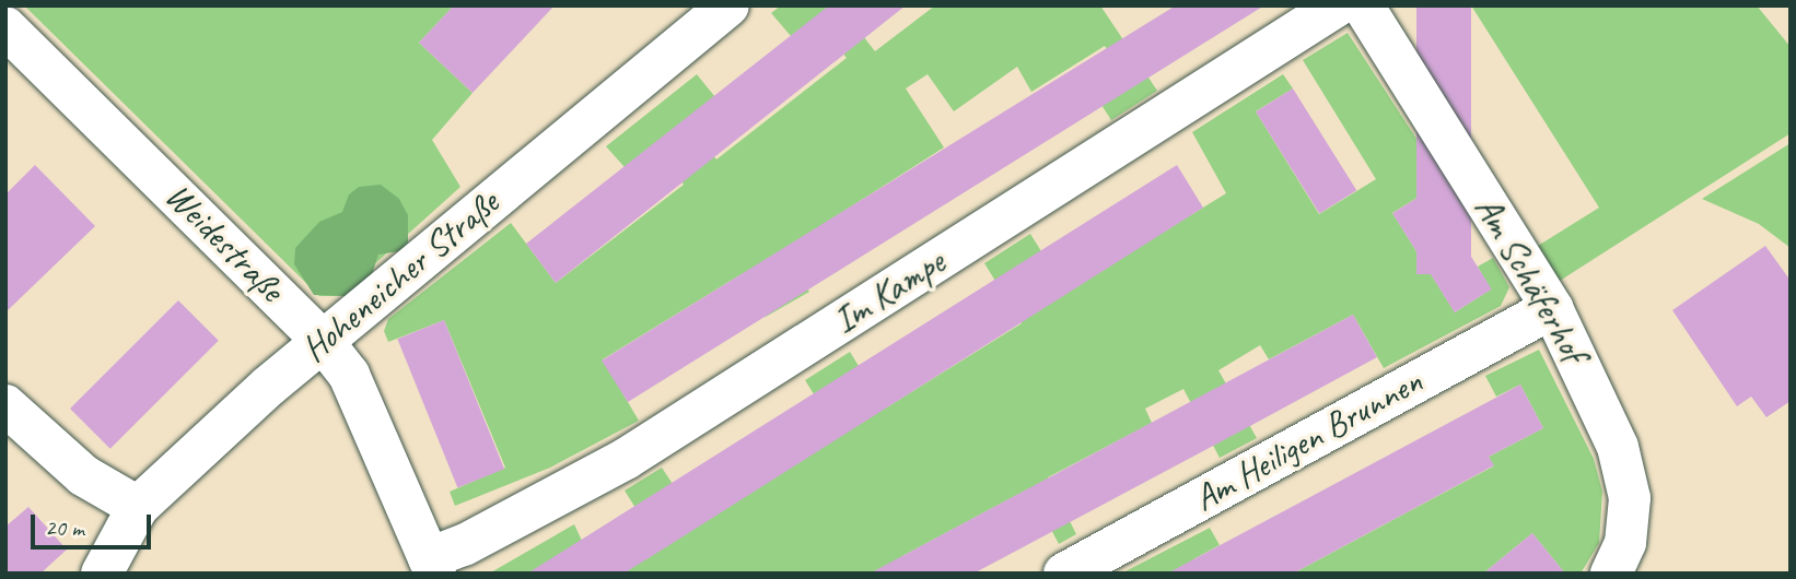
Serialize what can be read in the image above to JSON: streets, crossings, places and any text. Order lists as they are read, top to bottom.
{
  "streets": {
    "street": [
      "Weidestraße",
      "Hoheneicher Straße",
      "Am Schäferhof",
      "Im Kampe",
      "Am Heiligen Brunnen"
    ]
  },
  "crossings": [
    ["Weidestraße", "Hoheneicher Straße"],
    ["Weidestraße", "Im Kampe"],
    ["Am Schäferhof", "Am Heiligen Brunnen"]
  ],
  "scale_bar": "20 m"
}
